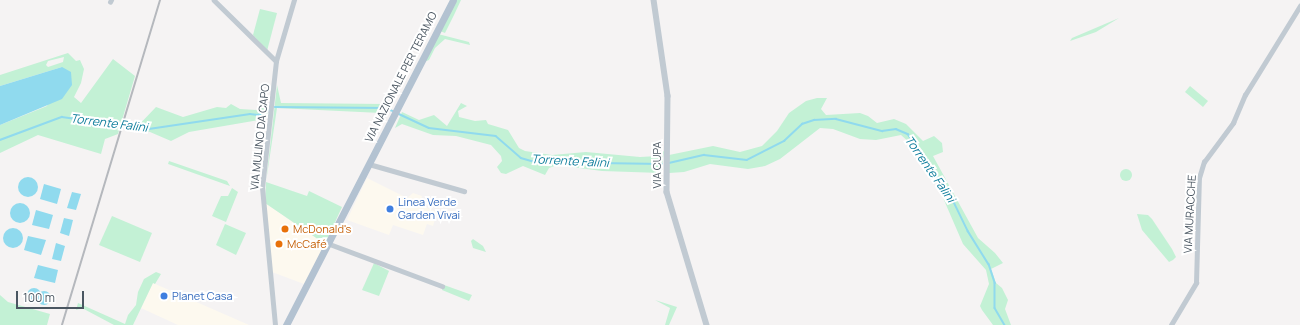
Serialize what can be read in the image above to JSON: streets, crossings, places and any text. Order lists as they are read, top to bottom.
{
  "streets": {
    "main road": ["VIA NAZIONALE PER TERAMO"],
    "street": ["VIA MULINO DA CAPO", "VIA CUPA", "VIA MURACCHE"]
  },
  "water": ["Torrente Falini"],
  "places": [
    "Linea Verde Garden Vivai",
    "McDonald's",
    "McCafé",
    "Planet Casa"
  ],
  "scale_bar": "100 m"
}
